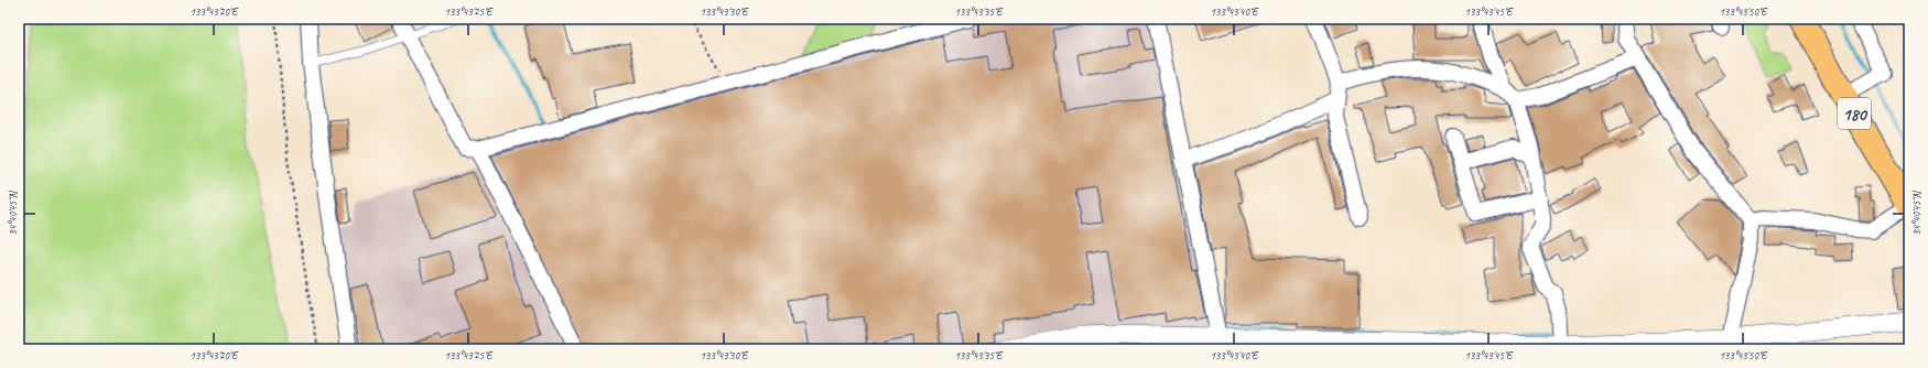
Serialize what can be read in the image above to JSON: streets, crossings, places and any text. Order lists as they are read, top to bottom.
{
  "streets": {
    "highway": ["180"]
  },
  "coordinates": [
    "133°43'20\"E",
    "133°43'25\"E",
    "133°43'30\"E",
    "133°43'35\"E",
    "133°43'40\"E",
    "133°43'45\"E",
    "133°43'50\"E",
    "34°40'45\"N"
  ]
}
